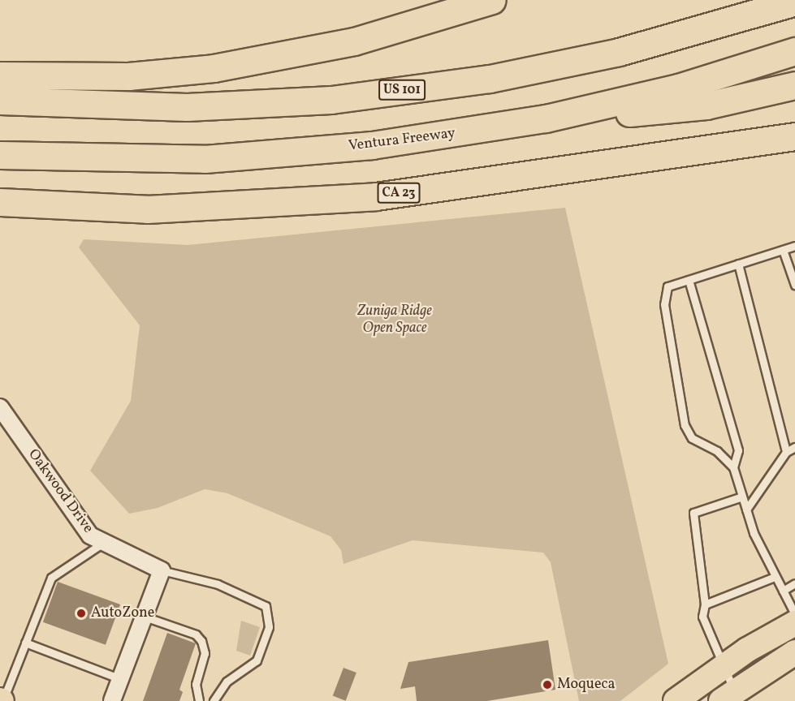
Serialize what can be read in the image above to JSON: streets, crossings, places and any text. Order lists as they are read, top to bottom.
{
  "streets": {
    "highway": ["US 101", "Ventura Freeway", "CA 23"],
    "street": ["Oakwood Drive"]
  },
  "parks": ["Zuniga Ridge Open Space"],
  "places": ["AutoZone", "Moqueca"]
}
